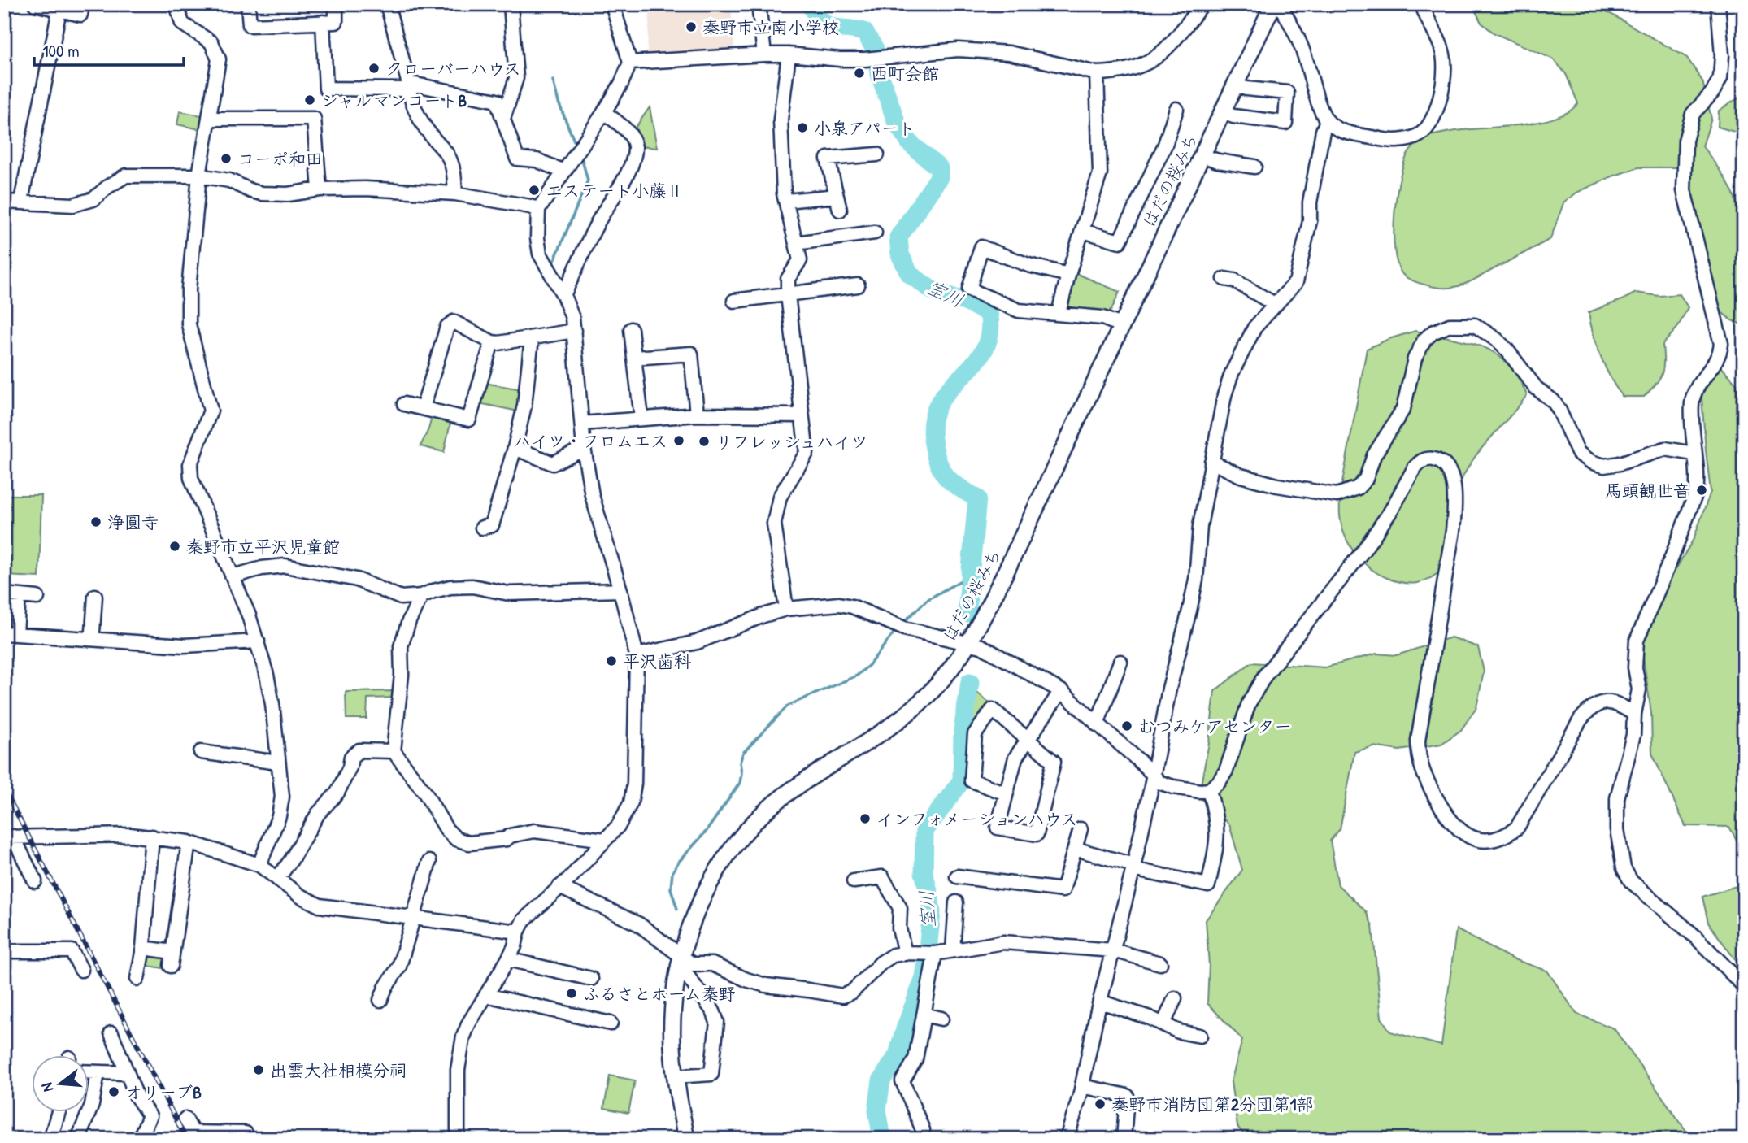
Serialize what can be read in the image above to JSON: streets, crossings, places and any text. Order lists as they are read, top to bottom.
{
  "streets": {
    "main road": ["はだの桜みち"]
  },
  "water": ["室川"],
  "places": [
    "秦野市立南小学校",
    "クローバーハウス",
    "西町会館",
    "シャルマンコートB",
    "小泉アパート",
    "コーポ和田",
    "エステート小藤Ⅱ",
    "ハイツ・フロムエス",
    "リフレッシュハイツ",
    "馬頭観世音",
    "浄圓寺",
    "秦野市立平沢児童館",
    "平沢歯科",
    "むつみケアセンター",
    "インフォメーションハウス",
    "ふるさとホーム秦野",
    "出雲大社相模分祠",
    "オリーブB",
    "秦野市消防団第2分団第1部"
  ],
  "scale_bar": "100 m",
  "north": "left"
}
